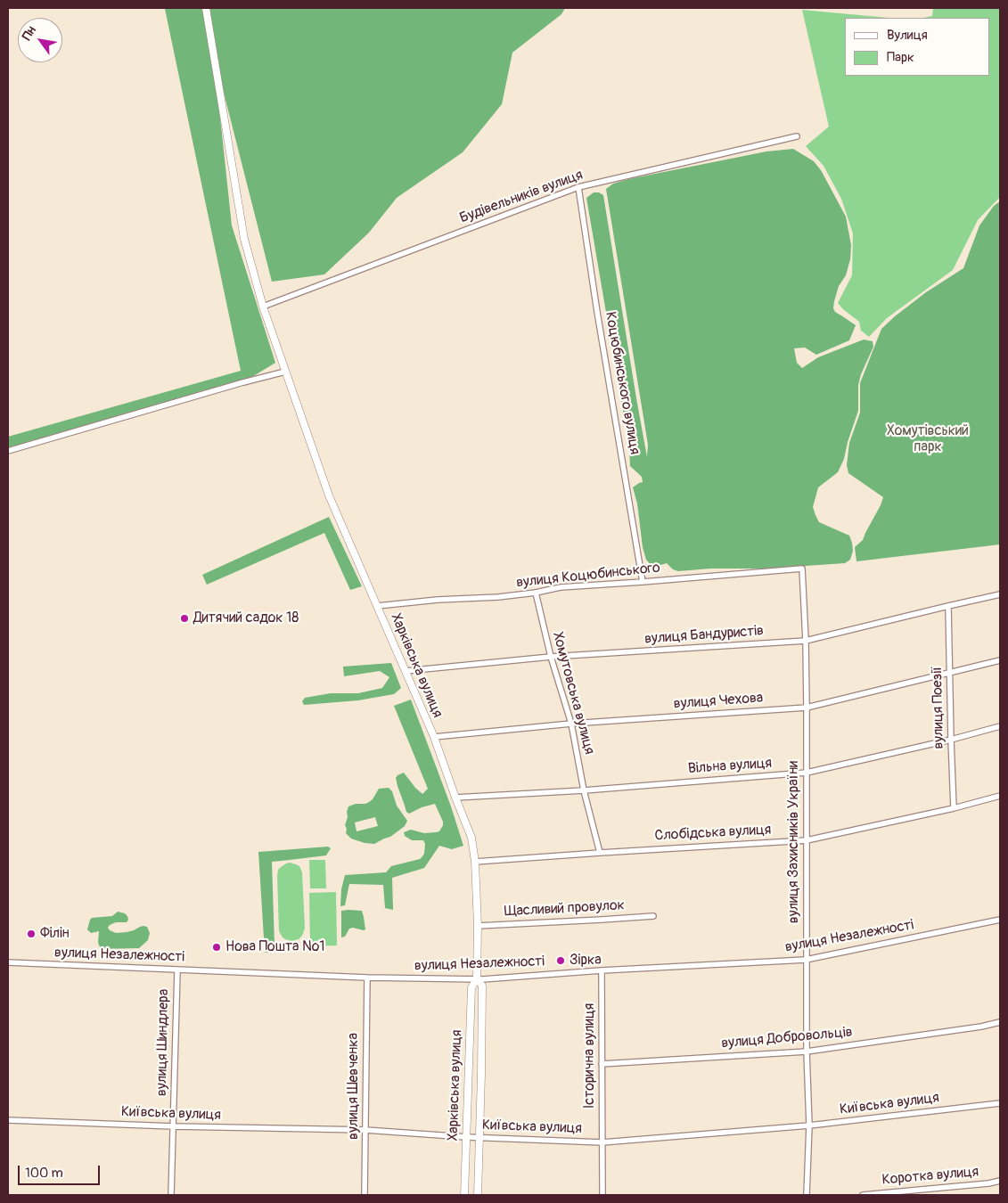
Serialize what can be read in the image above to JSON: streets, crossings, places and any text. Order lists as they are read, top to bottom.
{
  "streets": {
    "street": [
      "Будівельників вулиця",
      "Коцюбинського вулиця",
      "вулиця Коцюбинського",
      "вулиця Бандуристів",
      "Харківська вулиця",
      "Хомутовська вулиця",
      "вулиця Чехова",
      "вулиця Поезії",
      "Вільна вулиця",
      "Слобідська вулиця",
      "вулиця Захисників України",
      "Щасливий провулок",
      "вулиця Незалежності",
      "вулиця Добровольців",
      "вулиця Шиндлера",
      "Історична вулиця",
      "вулиця Шевченка",
      "Київська вулиця",
      "Коротка вулиця"
    ]
  },
  "crossings": [
    ["Будівельників вулиця", "Коцюбинського вулиця"],
    ["Будівельників вулиця", "Харківська вулиця"],
    ["Коцюбинського вулиця", "вулиця Коцюбинського"],
    ["вулиця Коцюбинського", "Харківська вулиця"],
    ["вулиця Коцюбинського", "Хомутовська вулиця"],
    ["вулиця Коцюбинського", "вулиця Захисників України"],
    ["вулиця Бандуристів", "Харківська вулиця"],
    ["вулиця Бандуристів", "Хомутовська вулиця"],
    ["вулиця Бандуристів", "вулиця Поезії"],
    ["вулиця Бандуристів", "вулиця Захисників України"],
    ["Харківська вулиця", "вулиця Чехова"],
    ["Харківська вулиця", "Вільна вулиця"],
    ["Харківська вулиця", "Слобідська вулиця"],
    ["Харківська вулиця", "Щасливий провулок"],
    ["Харківська вулиця", "вулиця Незалежності"],
    ["Харківська вулиця", "Київська вулиця"],
    ["Хомутовська вулиця", "вулиця Чехова"],
    ["Хомутовська вулиця", "Вільна вулиця"],
    ["Хомутовська вулиця", "Слобідська вулиця"],
    ["вулиця Чехова", "вулиця Поезії"],
    ["вулиця Чехова", "вулиця Захисників України"],
    ["вулиця Поезії", "Вільна вулиця"],
    ["вулиця Поезії", "Слобідська вулиця"],
    ["Вільна вулиця", "вулиця Захисників України"],
    ["Слобідська вулиця", "вулиця Захисників України"],
    ["вулиця Захисників України", "вулиця Незалежності"],
    ["вулиця Захисників України", "вулиця Добровольців"],
    ["вулиця Захисників України", "Київська вулиця"],
    ["вулиця Незалежності", "вулиця Шиндлера"],
    ["вулиця Незалежності", "Історична вулиця"],
    ["вулиця Незалежності", "вулиця Шевченка"],
    ["вулиця Добровольців", "Історична вулиця"],
    ["вулиця Шиндлера", "Київська вулиця"],
    ["Історична вулиця", "Київська вулиця"],
    ["вулиця Шевченка", "Київська вулиця"]
  ],
  "parks": ["Хомутівський парк"],
  "places": [
    "Дитячий садок 18",
    "Філін",
    "Нова Пошта №1",
    "Зірка"
  ],
  "legend": ["Вулиця", "Парк"],
  "scale_bar": "100 m",
  "north": "top left"
}
